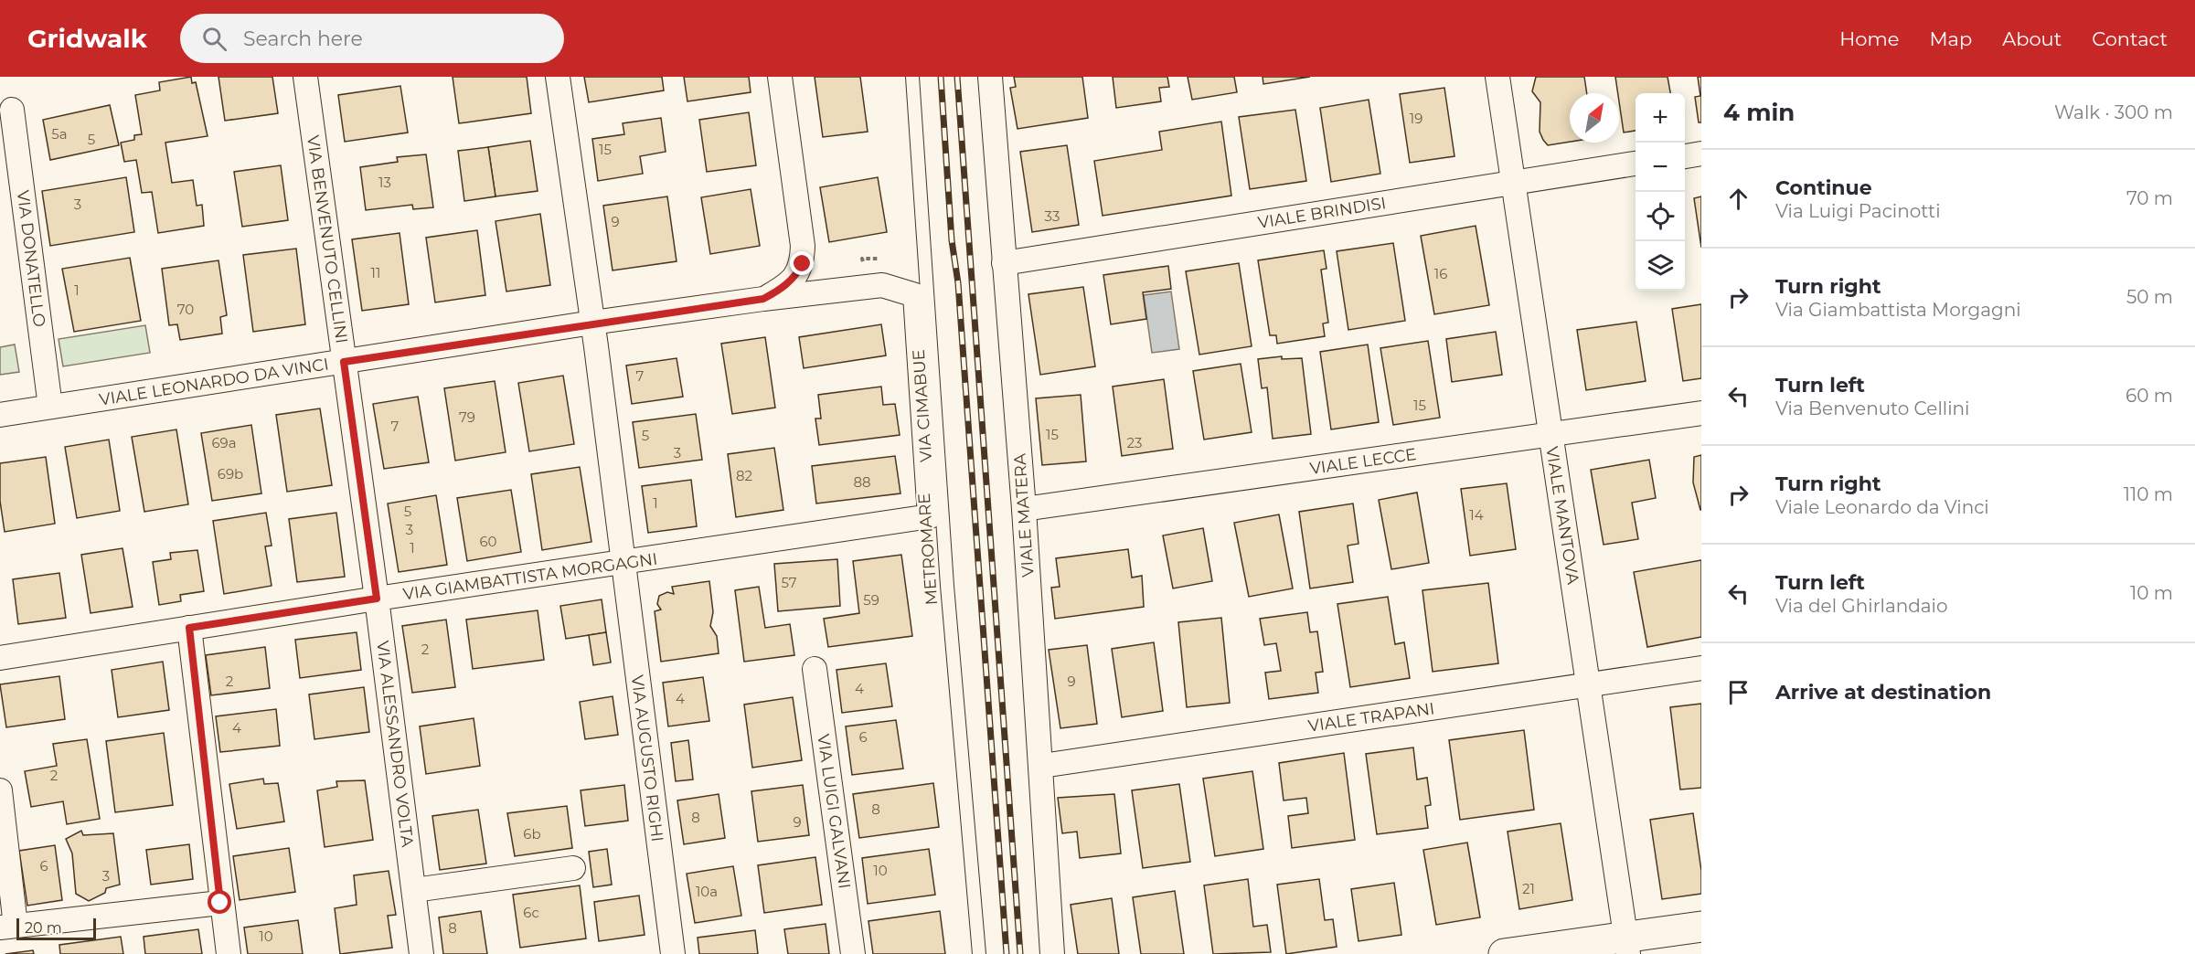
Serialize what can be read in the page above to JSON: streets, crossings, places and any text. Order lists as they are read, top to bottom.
{
  "streets": {
    "street": [
      "VIALE BRINDISI",
      "VIA BENVENUTO CELLINI",
      "VIA DONATELLO",
      "VIALE LEONARDO DA VINCI",
      "VIA CIMABUE",
      "VIALE LECCE",
      "VIALE MATERA",
      "VIALE MANTOVA",
      "VIA GIAMBATTISTA MORGAGNI",
      "VIALE TRAPANI",
      "VIA ALESSANDRO VOLTA",
      "VIA AUGUSTO RIGHI",
      "VIA LUIGI GALVANI"
    ],
    "lane": ["METROMARE"]
  },
  "crossings": [
    ["VIALE BRINDISI", "VIALE MATERA"],
    ["VIALE BRINDISI", "VIALE MANTOVA"],
    ["VIA BENVENUTO CELLINI", "VIALE LEONARDO DA VINCI"],
    ["VIA BENVENUTO CELLINI", "VIA GIAMBATTISTA MORGAGNI"],
    ["VIA BENVENUTO CELLINI", "VIA ALESSANDRO VOLTA"],
    ["VIA DONATELLO", "VIALE LEONARDO DA VINCI"],
    ["VIALE LEONARDO DA VINCI", "VIA CIMABUE"],
    ["VIALE LEONARDO DA VINCI", "VIA AUGUSTO RIGHI"],
    ["VIA CIMABUE", "VIA GIAMBATTISTA MORGAGNI"],
    ["VIALE LECCE", "VIALE MATERA"],
    ["VIALE LECCE", "VIALE MANTOVA"],
    ["VIALE MATERA", "VIALE TRAPANI"],
    ["VIALE MANTOVA", "VIALE TRAPANI"],
    ["VIA GIAMBATTISTA MORGAGNI", "VIA ALESSANDRO VOLTA"],
    ["VIA GIAMBATTISTA MORGAGNI", "VIA AUGUSTO RIGHI"]
  ],
  "house_numbers": [
    "19",
    "5a",
    "5",
    "15",
    "13",
    "3",
    "33",
    "9",
    "11",
    "16",
    "1",
    "70",
    "7",
    "15",
    "79",
    "7",
    "15",
    "5",
    "69a",
    "23",
    "3",
    "69b",
    "82",
    "88",
    "1",
    "5",
    "14",
    "3",
    "60",
    "1",
    "57",
    "59",
    "2",
    "2",
    "9",
    "4",
    "4",
    "4",
    "6",
    "2",
    "8",
    "8",
    "9",
    "6b",
    "6",
    "10",
    "3",
    "21",
    "10a",
    "6c",
    "8",
    "10"
  ],
  "scale_bar": "20 m",
  "north": "top right",
  "page": {
    "header": "Gridwalk",
    "search": "Search here",
    "nav": [
      "Home",
      "Map",
      "About",
      "Contact"
    ],
    "heading": ["4 min", "Walk · 300 m"],
    "map_buttons": ["+", "−"],
    "list": [
      ["Continue", "Via Luigi Pacinotti", "70 m"],
      ["Turn right", "Via Giambattista Morgagni", "50 m"],
      ["Turn left", "Via Benvenuto Cellini", "60 m"],
      ["Turn right", "Viale Leonardo da Vinci", "110 m"],
      ["Turn left", "Via del Ghirlandaio", "10 m"],
      "Arrive at destination"
    ],
    "scale": "20 m"
  }
}
